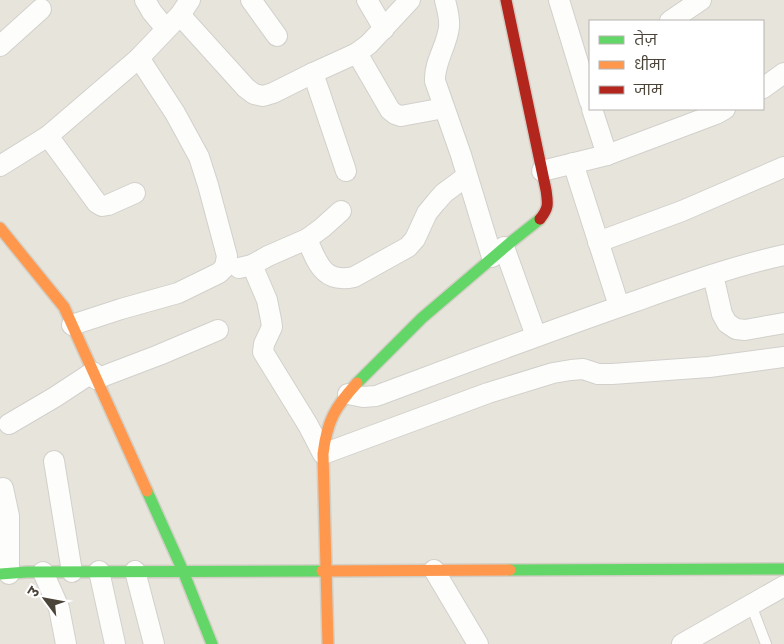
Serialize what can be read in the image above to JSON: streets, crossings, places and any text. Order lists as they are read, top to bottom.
{
  "legend": ["तेज़", "धीमा", "जाम"],
  "north": "top left"
}
